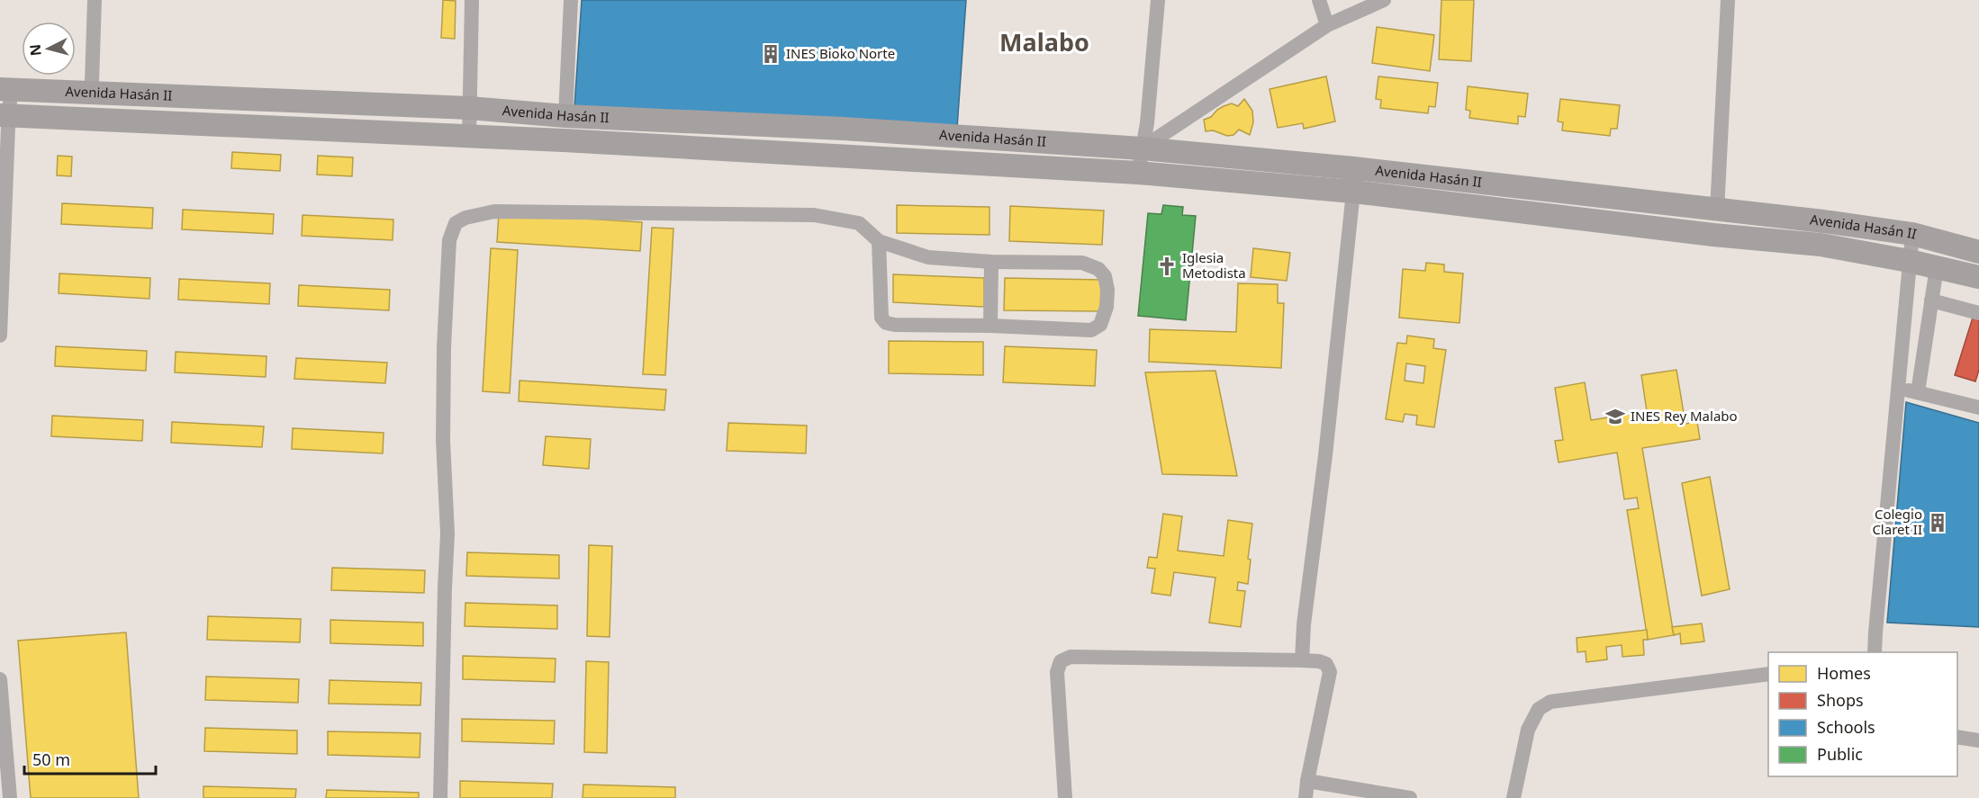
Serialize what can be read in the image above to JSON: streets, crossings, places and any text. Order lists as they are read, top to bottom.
{
  "streets": {
    "main road": ["Avenida Hasán II"]
  },
  "districts": ["Malabo"],
  "places": {
    "building": ["INES Bioko Norte", "Colegio Claret II"],
    "church": ["Iglesia Metodista"],
    "school or university": ["INES Rey Malabo"]
  },
  "legend": [
    "Homes",
    "Shops",
    "Schools",
    "Public"
  ],
  "scale_bar": "50 m",
  "north": "left"
}
